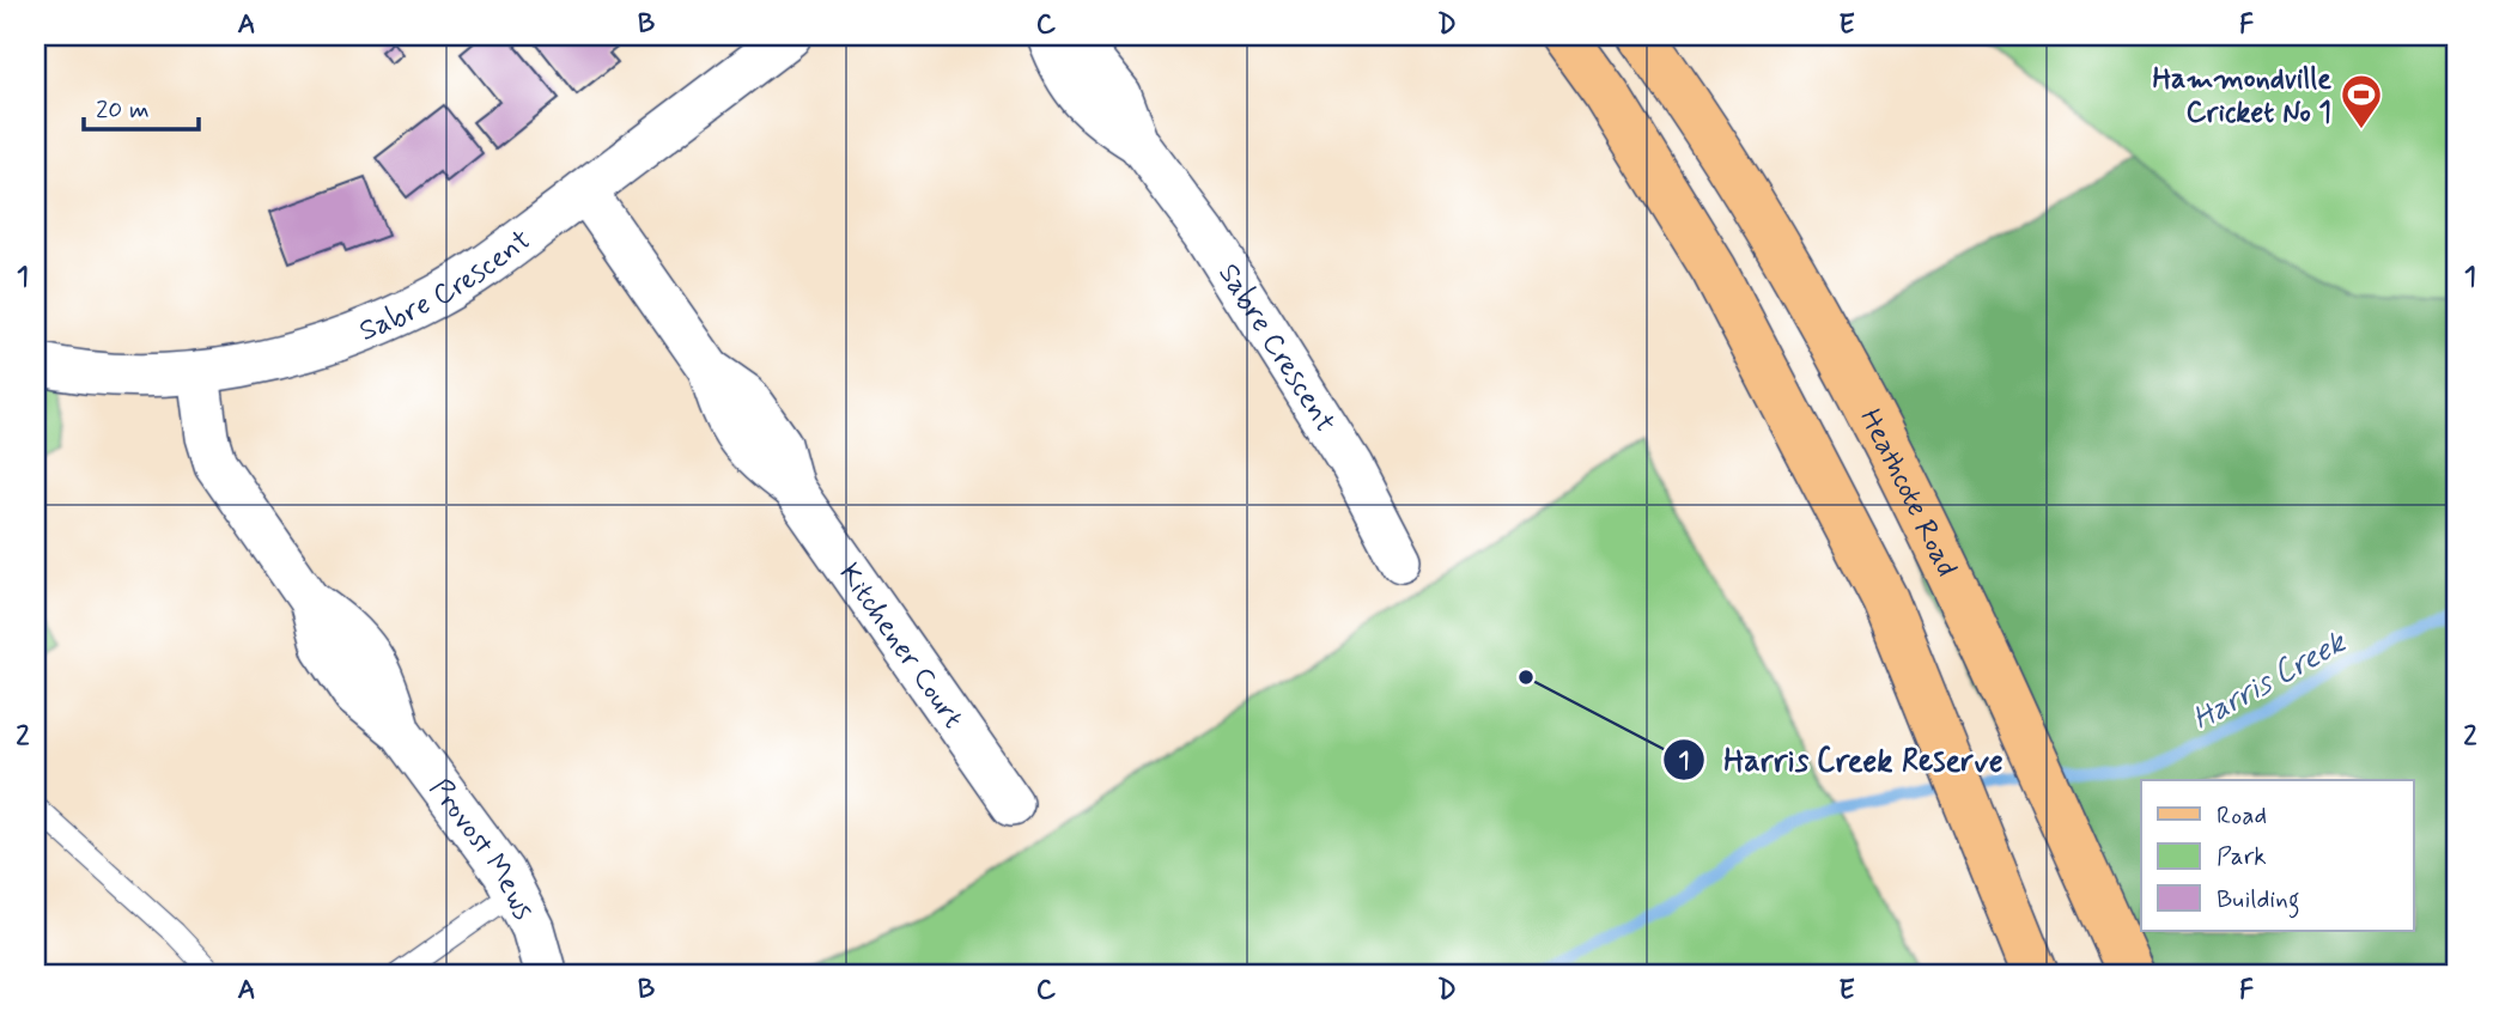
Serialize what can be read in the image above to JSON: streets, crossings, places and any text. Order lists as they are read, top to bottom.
{
  "streets": {
    "main road": ["Heathcote Road"],
    "street": ["Sabre Crescent", "Kitchener Court", "Provost Mews"]
  },
  "crossings": [
    ["Sabre Crescent", "Kitchener Court"],
    ["Sabre Crescent", "Provost Mews"]
  ],
  "water": ["Harris Creek"],
  "places": {
    "sports": ["Hammondville Cricket No 1"],
    "other": ["Harris Creek Reserve"]
  },
  "legend": ["Road", "Park", "Building"],
  "scale_bar": "20 m",
  "grid": {
    "columns": [
      "A",
      "B",
      "C",
      "D",
      "E",
      "F"
    ],
    "rows": ["1", "2"]
  }
}
